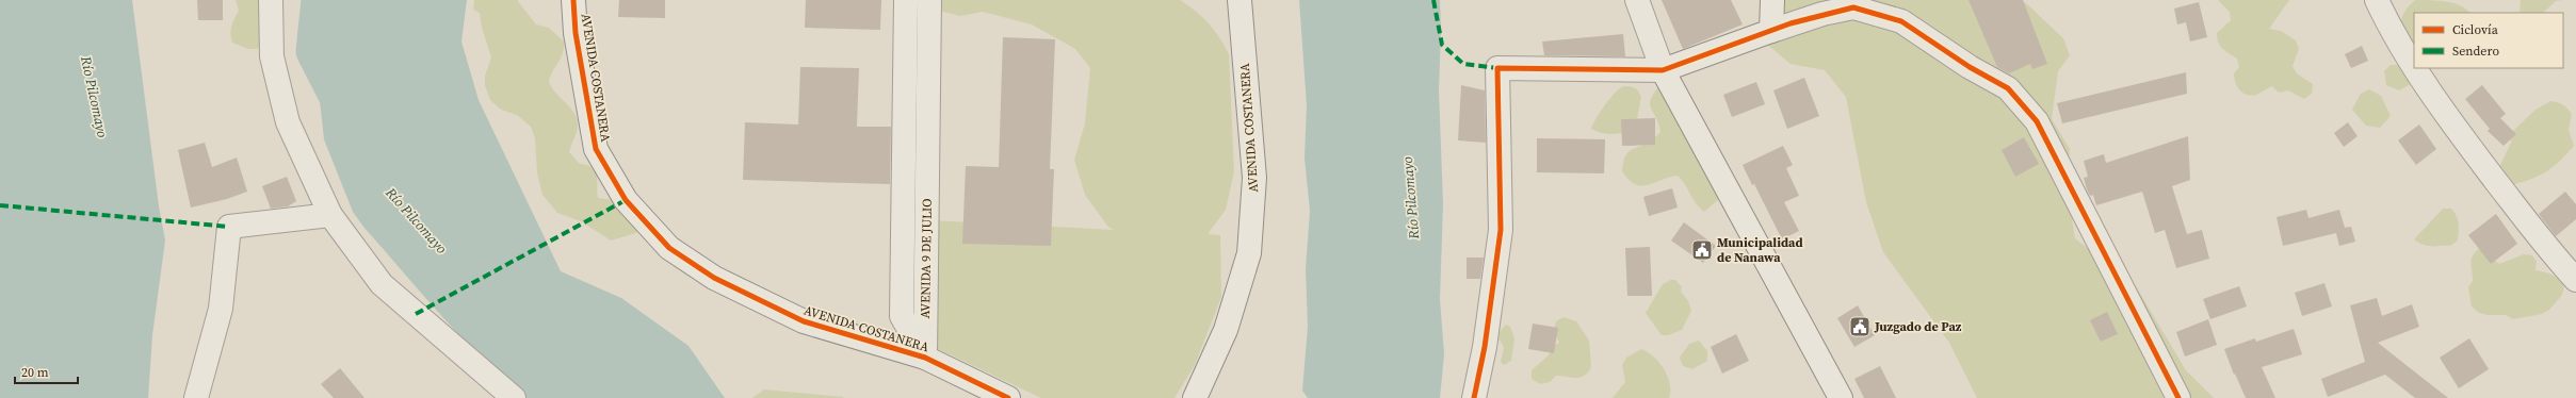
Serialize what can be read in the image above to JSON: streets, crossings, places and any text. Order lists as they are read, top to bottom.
{
  "streets": {
    "street": ["AVENIDA COSTANERA", "AVENIDA 9 DE JULIO"]
  },
  "crossings": [
    ["AVENIDA COSTANERA", "AVENIDA 9 DE JULIO"]
  ],
  "water": ["Río Pilcomayo"],
  "places": {
    "public building": ["Municipalidad de Nanawa", "Juzgado de Paz"]
  },
  "legend": ["Ciclovía", "Sendero"],
  "scale_bar": "20 m"
}
